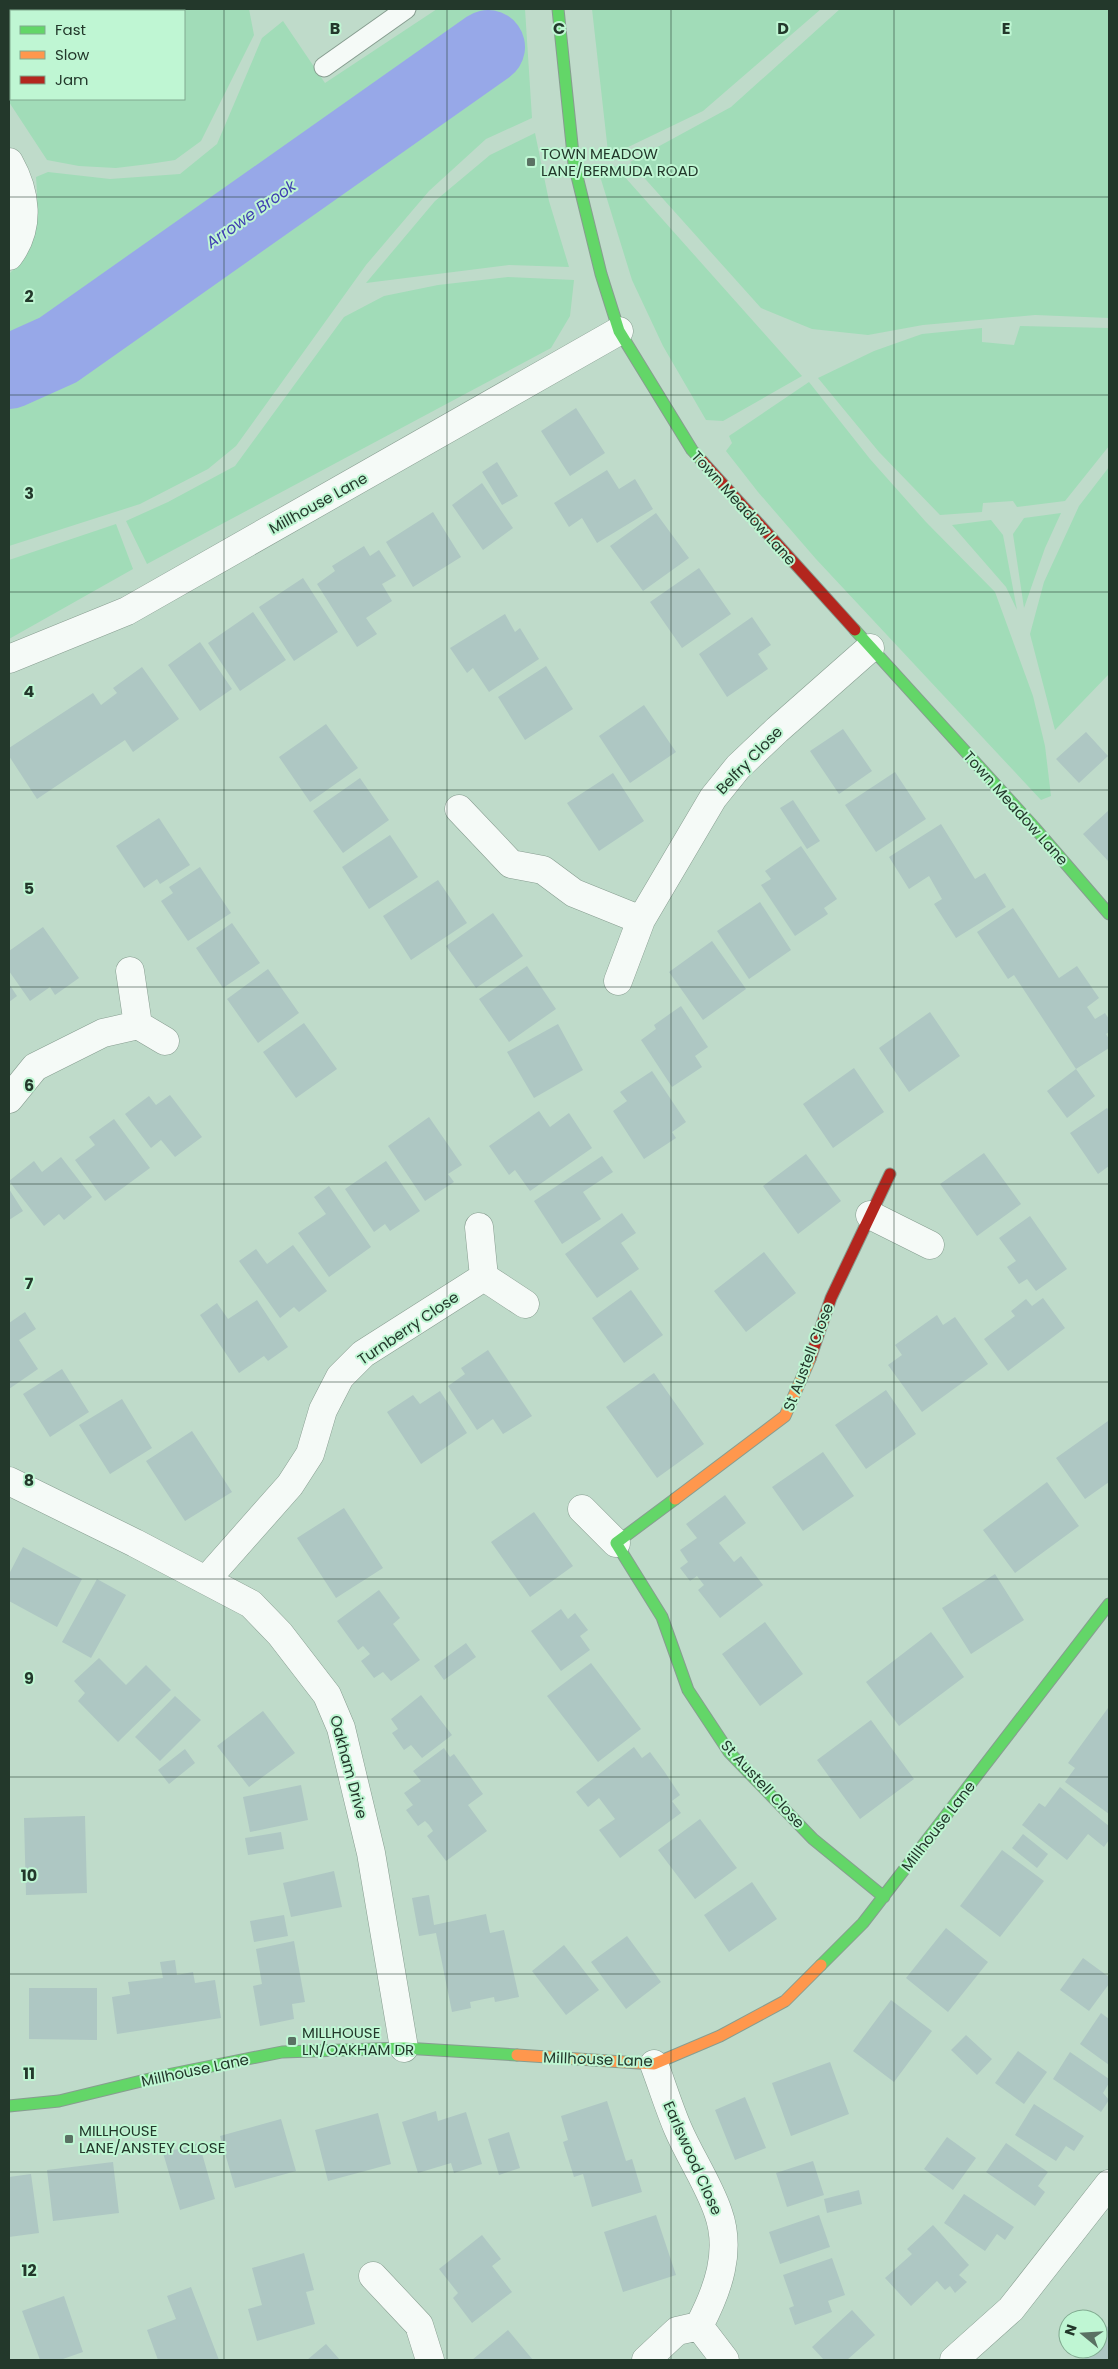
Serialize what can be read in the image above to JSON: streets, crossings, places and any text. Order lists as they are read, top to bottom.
{
  "streets": {
    "street": [
      "Millhouse Lane",
      "Town Meadow Lane",
      "Belfry Close",
      "Turnberry Close",
      "St Austell Close",
      "Oakham Drive",
      "Earlswood Close"
    ]
  },
  "crossings": [
    ["Millhouse Lane", "Town Meadow Lane"],
    ["Millhouse Lane", "St Austell Close"],
    ["Millhouse Lane", "Oakham Drive"],
    ["Millhouse Lane", "Earlswood Close"],
    ["Town Meadow Lane", "Belfry Close"],
    ["Turnberry Close", "Oakham Drive"]
  ],
  "water": ["Arrowe Brook"],
  "places": {
    "transit": ["TOWN MEADOW LANE/BERMUDA ROAD", "MILLHOUSE LN/OAKHAM DR", "MILLHOUSE LANE/ANSTEY CLOSE"]
  },
  "legend": ["Fast", "Slow", "Jam"],
  "north": "left",
  "grid": {
    "columns": [
      "B",
      "C",
      "D",
      "E"
    ],
    "rows": [
      "2",
      "3",
      "4",
      "5",
      "6",
      "7",
      "8",
      "9",
      "10",
      "11",
      "12"
    ]
  }
}
